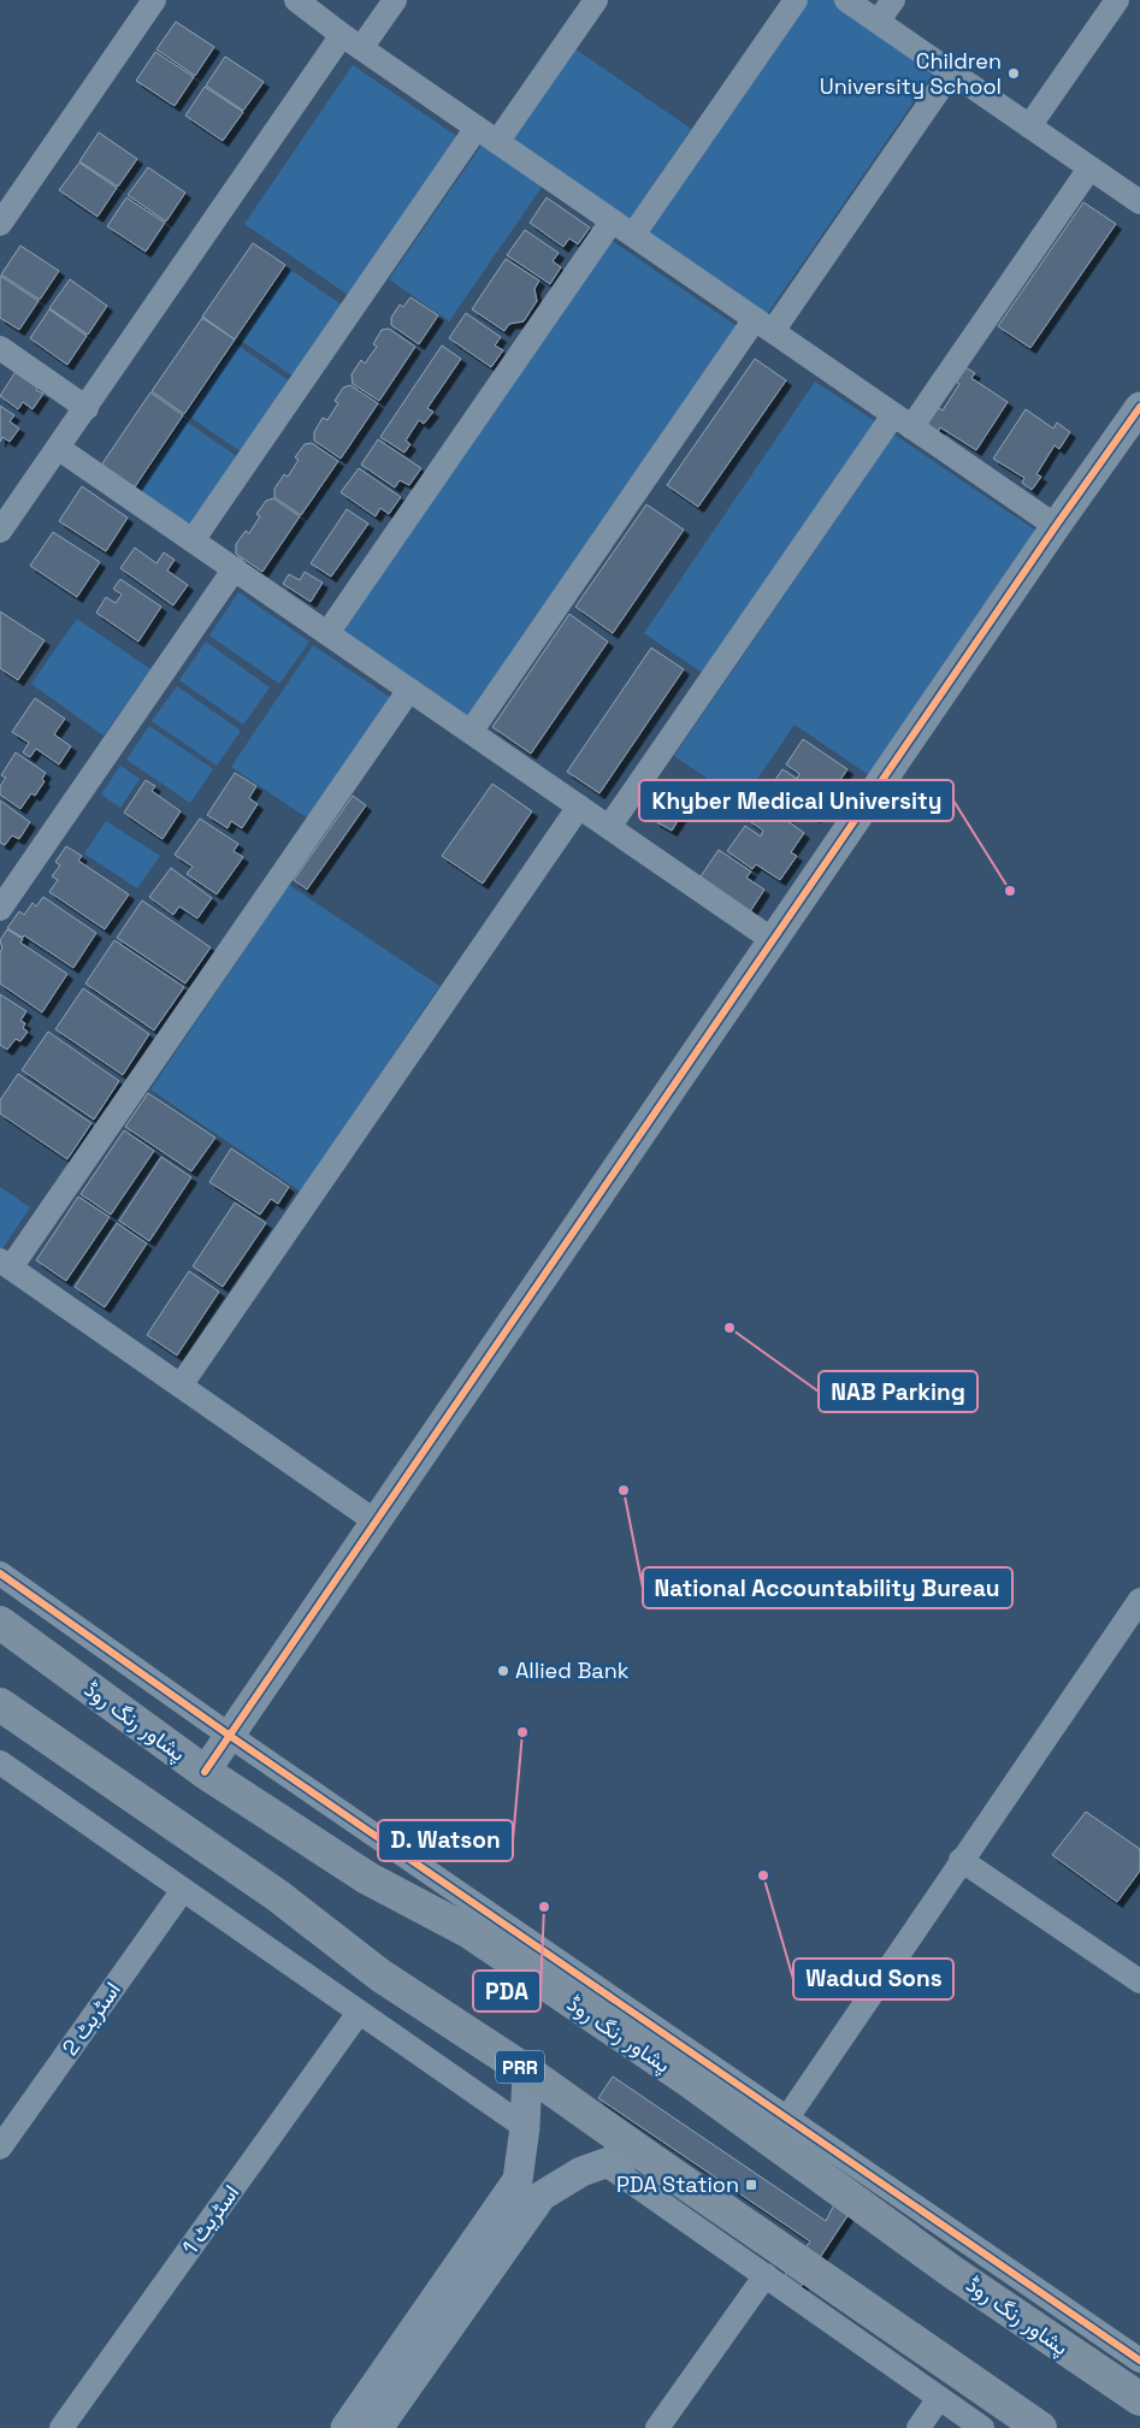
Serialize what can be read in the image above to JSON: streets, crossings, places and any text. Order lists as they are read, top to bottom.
{
  "streets": {
    "highway": ["پشاور رنگ روڈ", "PRR"],
    "street": ["اسٹریٹ 2", "اسٹریٹ 1"]
  },
  "places": {
    "other": [
      "Children University School",
      "Khyber Medical University",
      "NAB Parking",
      "National Accountability Bureau",
      "Allied Bank",
      "D. Watson",
      "Wadud Sons",
      "PDA"
    ],
    "transit": ["PDA Station"]
  }
}
